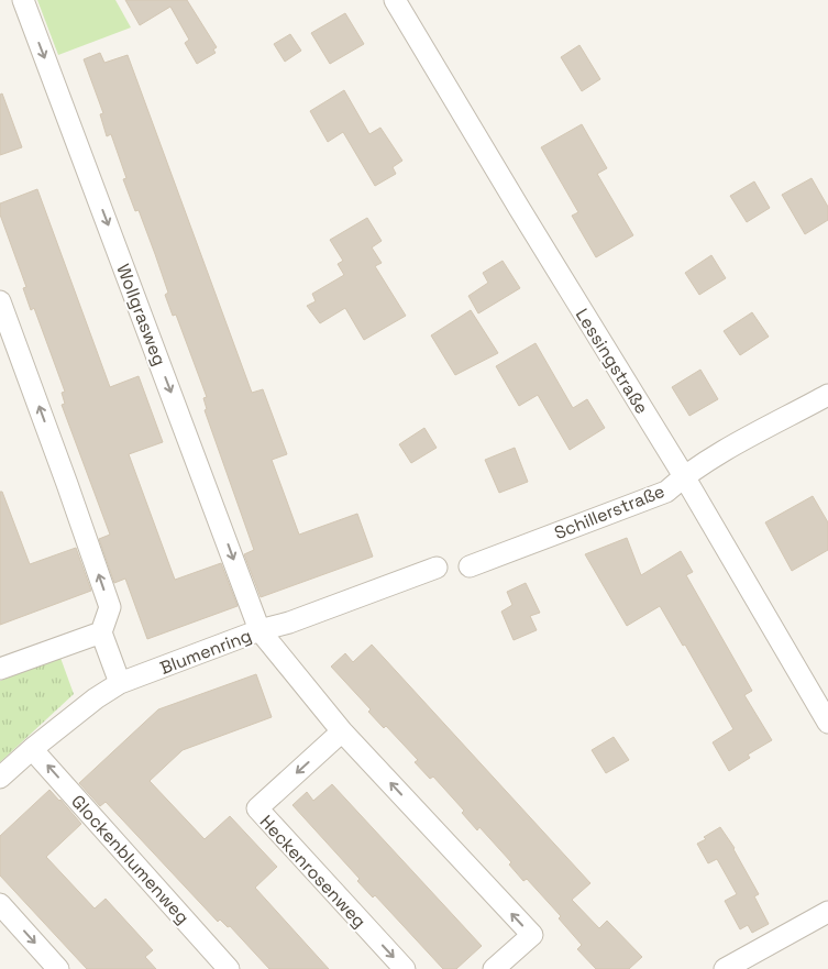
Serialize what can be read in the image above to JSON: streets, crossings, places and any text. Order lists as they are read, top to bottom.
{
  "streets": {
    "street": [
      "Wollgrasweg",
      "Lessingstraße",
      "Schillerstraße",
      "Blumenring",
      "Glockenblumenweg",
      "Heckenrosenweg"
    ]
  },
  "crossings": [
    ["Wollgrasweg", "Blumenring"],
    ["Lessingstraße", "Schillerstraße"],
    ["Blumenring", "Glockenblumenweg"]
  ]
}
